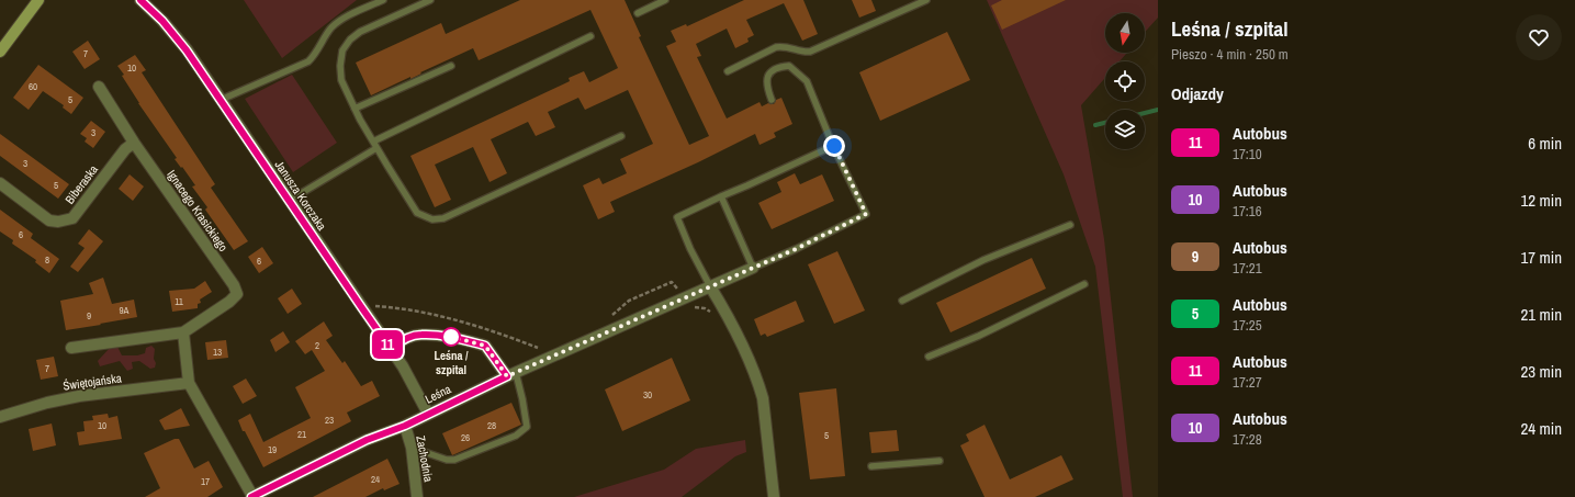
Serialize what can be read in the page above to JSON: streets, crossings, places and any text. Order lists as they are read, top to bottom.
{
  "streets": {
    "street": [
      "Biberaska",
      "Janusza Korczaka",
      "Ignacego Krasickiego",
      "Świętojańska",
      "Leśna",
      "Zachodnia"
    ]
  },
  "crossings": [
    ["Biberaska", "Ignacego Krasickiego"],
    ["Janusza Korczaka", "Leśna"],
    ["Leśna", "Zachodnia"]
  ],
  "places": ["Leśna / szpital"],
  "lines": ["bus line 11"],
  "house_numbers": [
    "7",
    "10",
    "60",
    "5",
    "3",
    "3",
    "5",
    "6",
    "8",
    "6",
    "11",
    "9A",
    "9",
    "2",
    "13",
    "7",
    "30",
    "23",
    "10",
    "28",
    "21",
    "5",
    "26",
    "19",
    "24",
    "17"
  ],
  "north": "bottom",
  "page": {
    "on_map": "11",
    "heading": [
      ["Leśna / szpital", "Pieszo · 4 min · 250 m"],
      "Odjazdy"
    ],
    "list": [
      {
        "mark": "11",
        "name": "Autobus",
        "note": "17:10",
        "value": "6 min"
      },
      {
        "mark": "10",
        "name": "Autobus",
        "note": "17:16",
        "value": "12 min"
      },
      {
        "mark": "9",
        "name": "Autobus",
        "note": "17:21",
        "value": "17 min"
      },
      {
        "mark": "5",
        "name": "Autobus",
        "note": "17:25",
        "value": "21 min"
      },
      {
        "mark": "11",
        "name": "Autobus",
        "note": "17:27",
        "value": "23 min"
      },
      {
        "mark": "10",
        "name": "Autobus",
        "note": "17:28",
        "value": "24 min"
      }
    ]
  }
}
